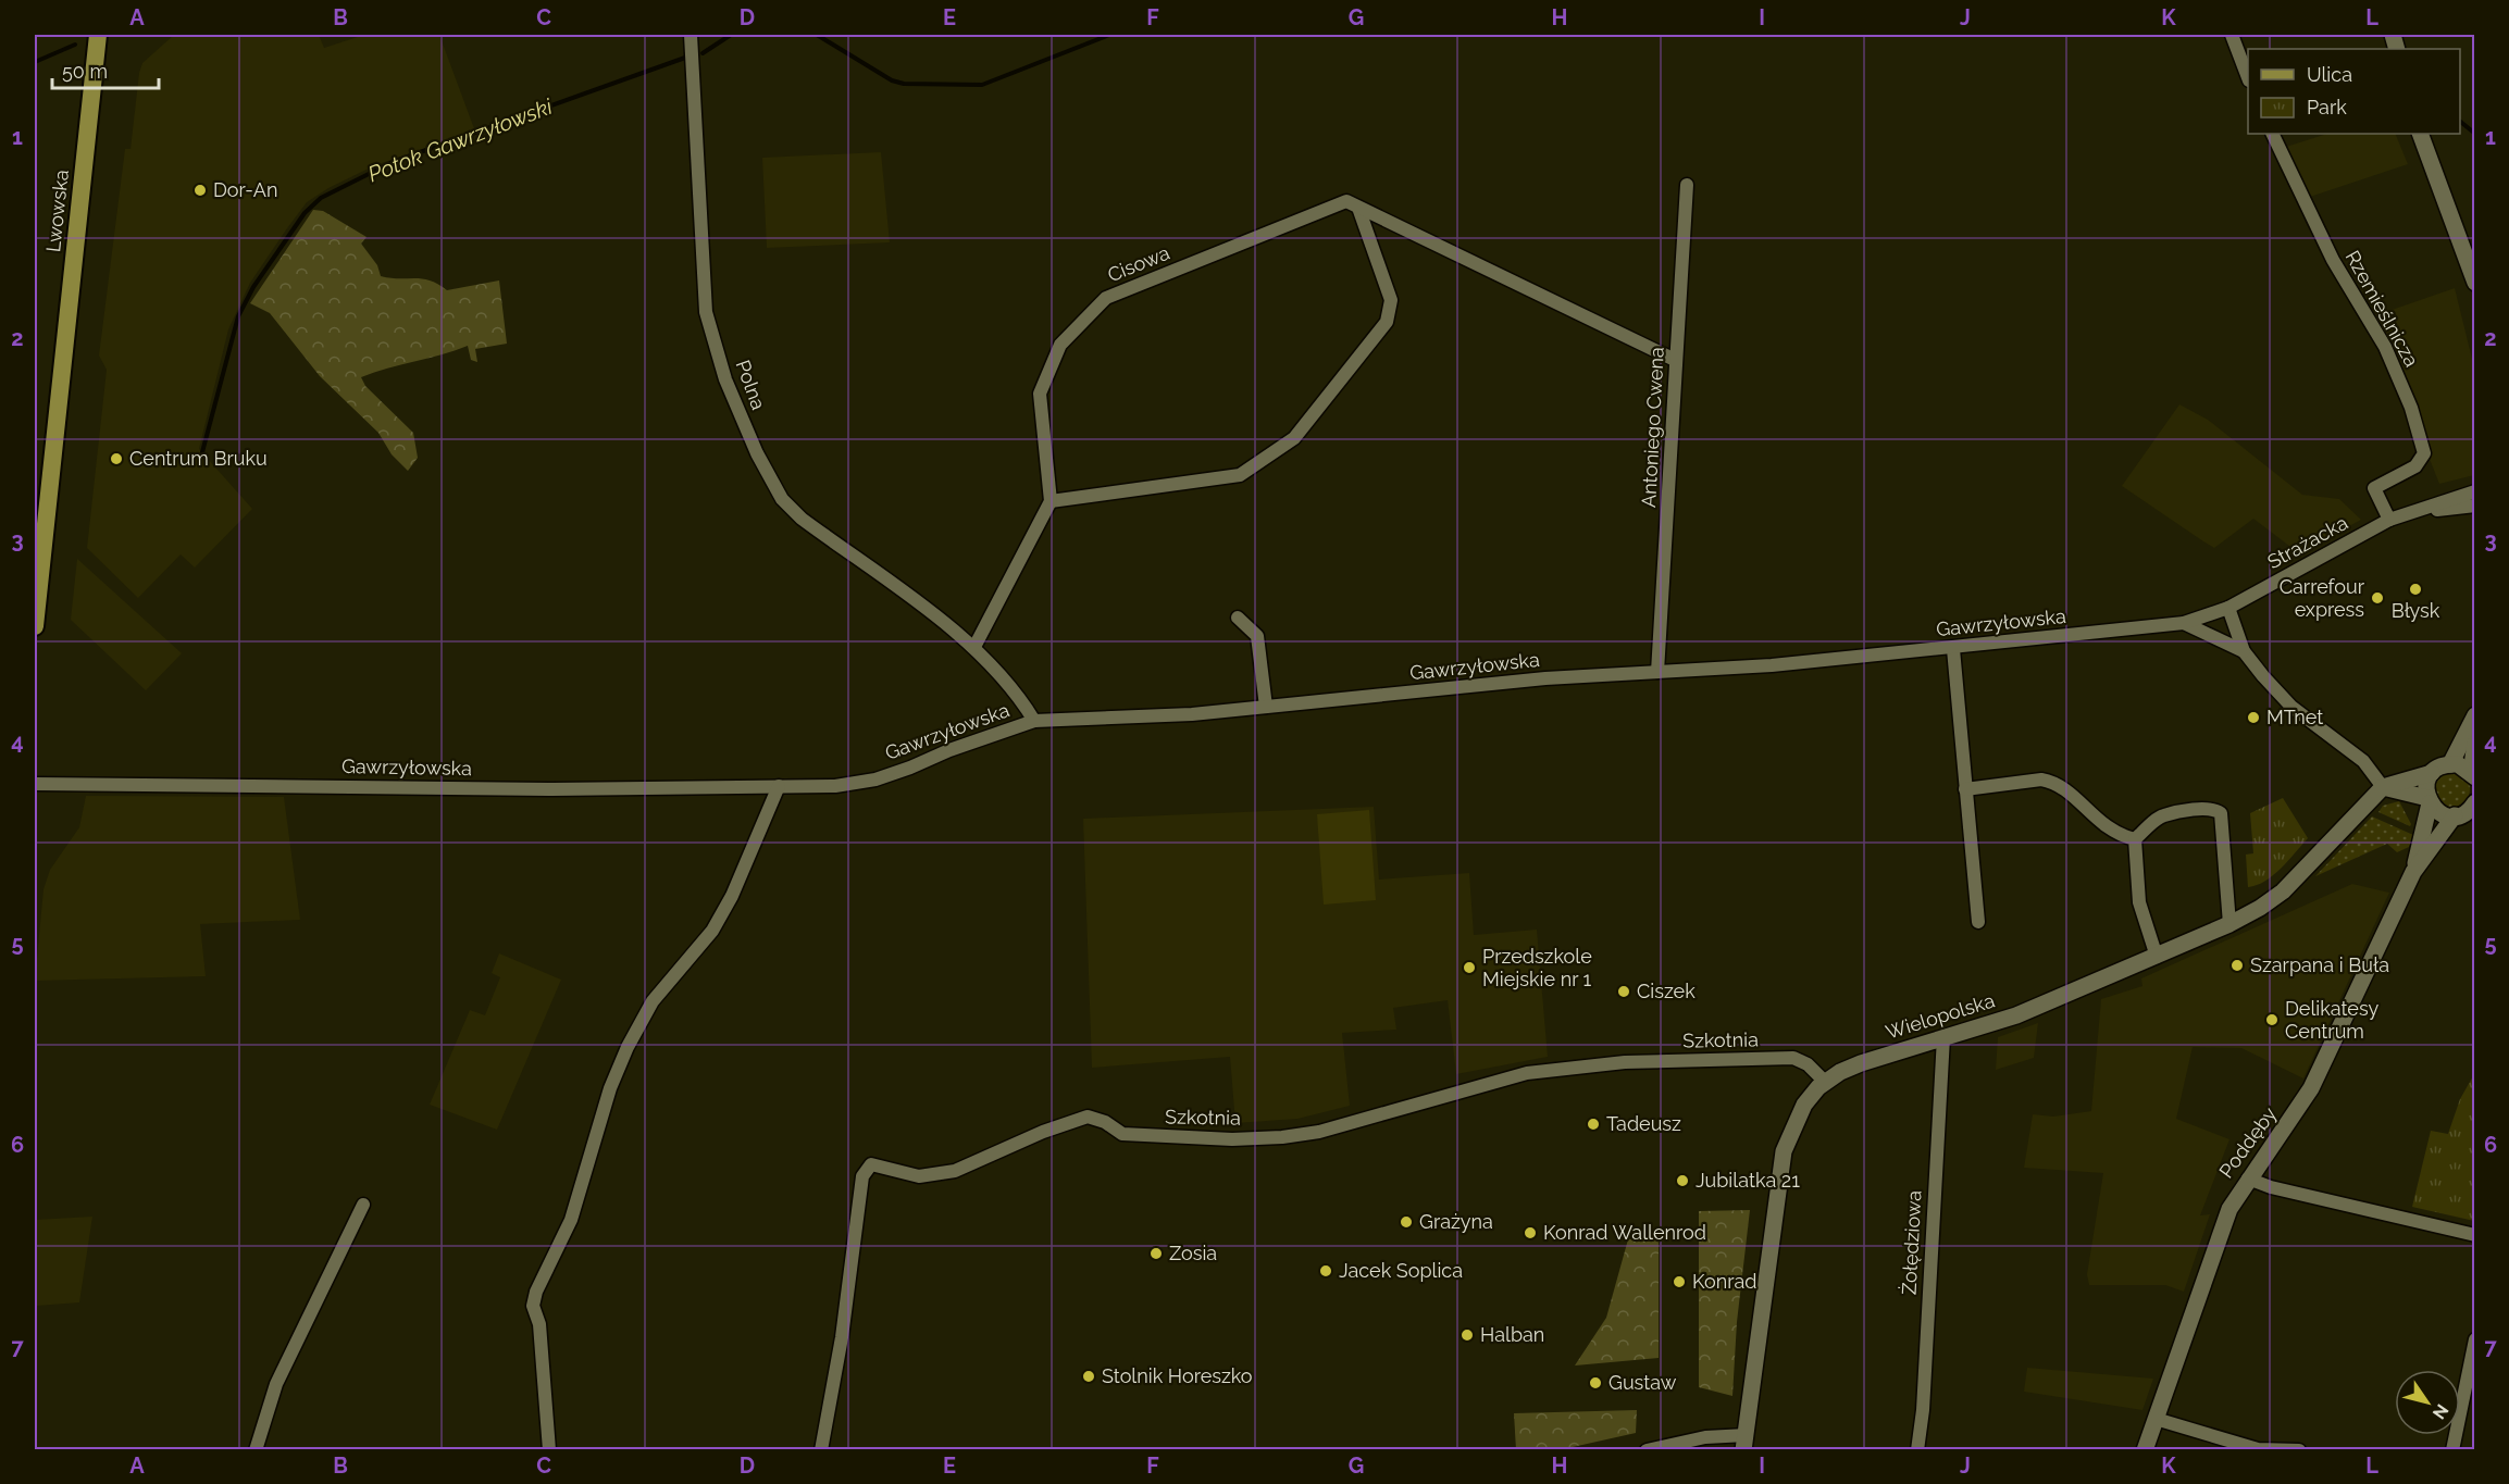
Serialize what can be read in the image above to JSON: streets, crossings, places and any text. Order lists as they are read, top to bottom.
{
  "streets": {
    "main road": ["Lwowska"],
    "street": [
      "Cisowa",
      "Rzemieślnicza",
      "Polna",
      "Antoniego Cwena",
      "Strażacka",
      "Gawrzyłowska",
      "Wielopolska",
      "Szkotnia",
      "Poddęby",
      "Żołędziowa"
    ]
  },
  "crossings": [
    ["Cisowa", "Antoniego Cwena"],
    ["Rzemieślnicza", "Strażacka"],
    ["Polna", "Gawrzyłowska"],
    ["Antoniego Cwena", "Gawrzyłowska"],
    ["Strażacka", "Gawrzyłowska"],
    ["Wielopolska", "Szkotnia"],
    ["Wielopolska", "Poddęby"],
    ["Wielopolska", "Żołędziowa"]
  ],
  "water": ["Potok Gawrzyłowski"],
  "places": [
    "Dor-An",
    "Centrum Bruku",
    "Błysk",
    "Carrefour express",
    "MTnet",
    "Szarpana i Buła",
    "Przedszkole Miejskie nr 1",
    "Ciszek",
    "Delikatesy Centrum",
    "Tadeusz",
    "Jubilatka 21",
    "Grażyna",
    "Konrad Wallenrod",
    "Zosia",
    "Jacek Soplica",
    "Konrad",
    "Halban",
    "Stolnik Horeszko",
    "Gustaw"
  ],
  "legend": ["Ulica", "Park"],
  "scale_bar": "50 m",
  "north": "bottom right",
  "grid": {
    "columns": [
      "A",
      "B",
      "C",
      "D",
      "E",
      "F",
      "G",
      "H",
      "I",
      "J",
      "K",
      "L"
    ],
    "rows": [
      "1",
      "2",
      "3",
      "4",
      "5",
      "6",
      "7"
    ]
  }
}
